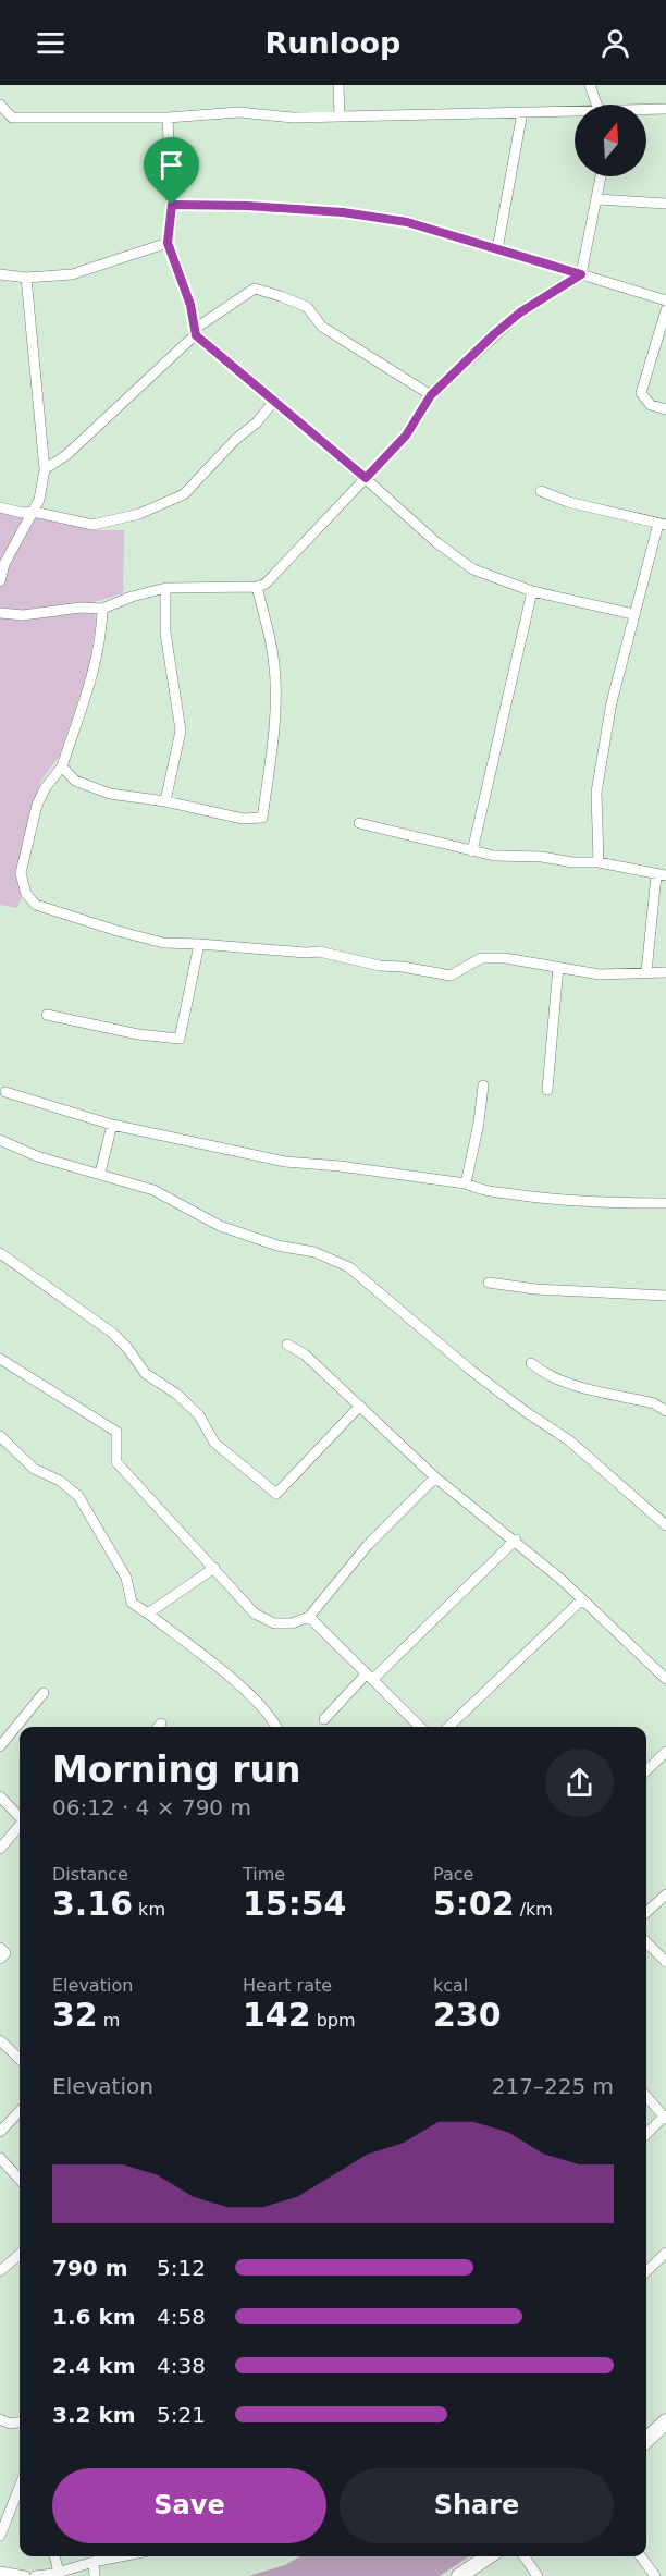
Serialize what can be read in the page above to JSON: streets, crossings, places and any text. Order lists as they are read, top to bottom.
{
  "north": "top",
  "page": {
    "header": "Runloop",
    "heading": ["Morning run", "06:12 · 4 × 790 m"],
    "stats": [
      ["Distance", "3.16 km"],
      ["Time", "15:54"],
      ["Pace", "5:02 /km"],
      ["Elevation", "32 m"],
      ["Heart rate", "142 bpm"],
      ["kcal", "230"]
    ],
    "chart": ["Elevation", "217–225 m"],
    "list": [
      {
        "name": "790 m",
        "note": "5:12"
      },
      {
        "name": "1.6 km",
        "note": "4:58"
      },
      {
        "name": "2.4 km",
        "note": "4:38"
      },
      {
        "name": "3.2 km",
        "note": "5:21"
      }
    ],
    "buttons": ["Save", "Share"]
  }
}
